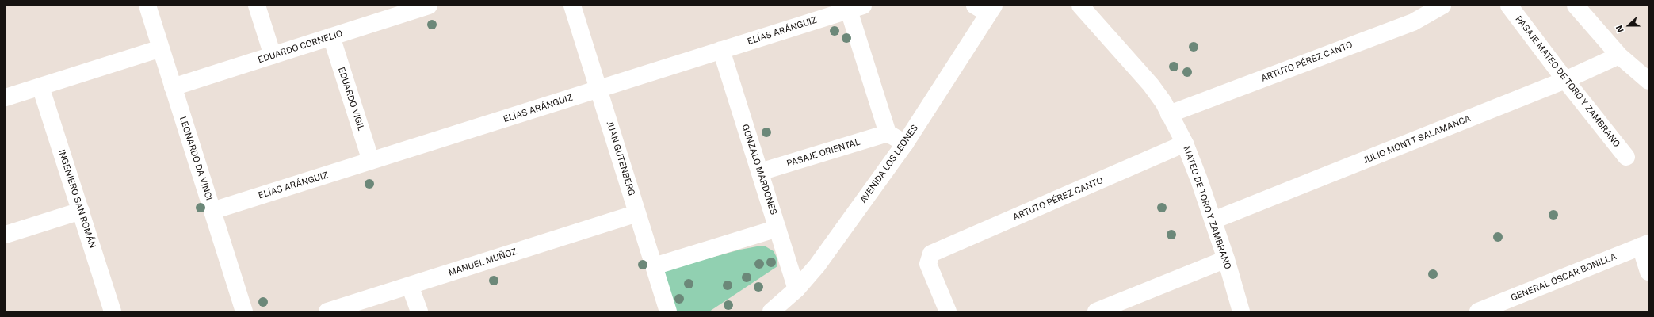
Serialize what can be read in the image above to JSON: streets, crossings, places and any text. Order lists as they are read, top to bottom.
{
  "streets": {
    "street": [
      "ELÍAS ARÁNGUIZ",
      "EDUARDO CORNELIO",
      "ARTUTO PÉREZ CANTO",
      "PASAJE MATEO DE TORO Y ZAMBRANO",
      "EDUARDO VIGIL",
      "JULIO MONTT SALAMANCA",
      "PASAJE ORIENTAL",
      "LEONARDO DA VINCI",
      "JUAN GUTENBERG",
      "AVENIDA LOS LEONES",
      "GONZALO MARDONES",
      "INGENIERO SAN ROMÁN",
      "MATEO DE TORO Y ZAMBRANO",
      "MANUEL MUÑOZ",
      "GENERAL ÓSCAR BONILLA"
    ]
  },
  "crossings": [
    ["ELÍAS ARÁNGUIZ", "EDUARDO VIGIL"],
    ["ELÍAS ARÁNGUIZ", "LEONARDO DA VINCI"],
    ["ELÍAS ARÁNGUIZ", "JUAN GUTENBERG"],
    ["ELÍAS ARÁNGUIZ", "GONZALO MARDONES"],
    ["EDUARDO CORNELIO", "EDUARDO VIGIL"],
    ["EDUARDO CORNELIO", "LEONARDO DA VINCI"],
    ["ARTUTO PÉREZ CANTO", "MATEO DE TORO Y ZAMBRANO"],
    ["PASAJE MATEO DE TORO Y ZAMBRANO", "JULIO MONTT SALAMANCA"],
    ["JULIO MONTT SALAMANCA", "MATEO DE TORO Y ZAMBRANO"],
    ["PASAJE ORIENTAL", "GONZALO MARDONES"],
    ["JUAN GUTENBERG", "MANUEL MUÑOZ"],
    ["AVENIDA LOS LEONES", "GONZALO MARDONES"]
  ],
  "north": "left"
}
